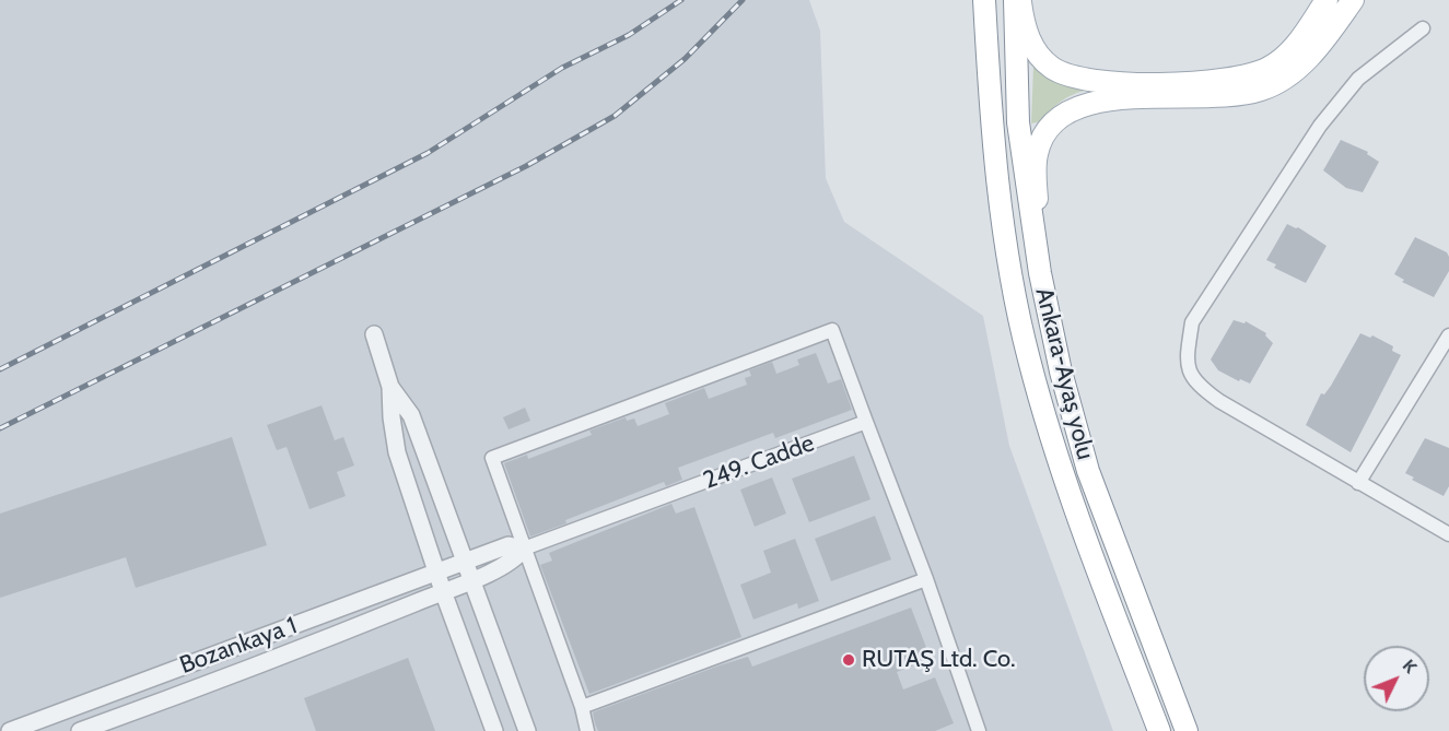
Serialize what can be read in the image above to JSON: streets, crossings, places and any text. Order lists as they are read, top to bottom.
{
  "streets": {
    "main road": ["Ankara-Ayaş yolu"],
    "street": ["249. Cadde", "Bozankaya 1"]
  },
  "crossings": [
    ["249. Cadde", "Bozankaya 1"]
  ],
  "places": ["RUTAŞ Ltd. Co."],
  "north": "top right"
}
